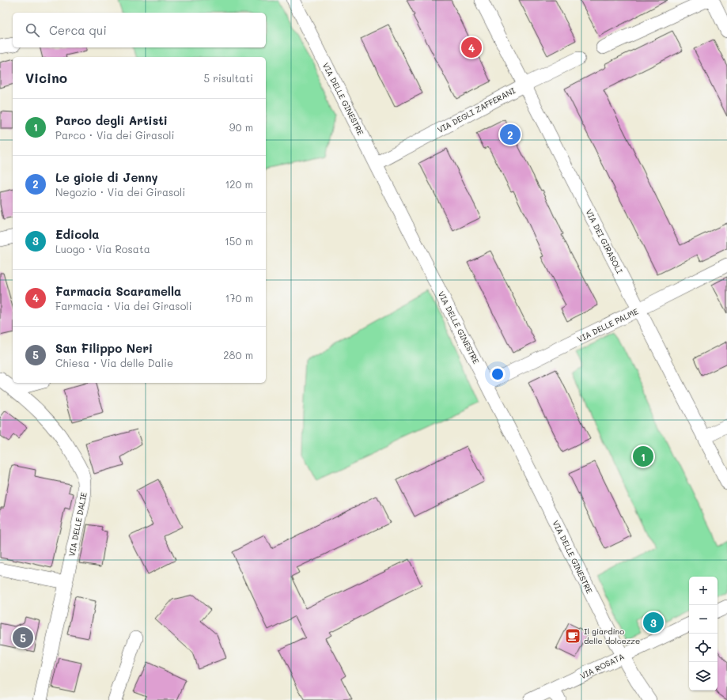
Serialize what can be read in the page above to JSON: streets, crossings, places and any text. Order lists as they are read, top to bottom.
{
  "streets": {
    "street": [
      "VIA DELLE GINESTRE",
      "VIA DEGLI ZAFFERANI",
      "VIA DEI GIRASOLI",
      "VIA DELLE PALME",
      "VIA DELLE DALIE",
      "VIA ROSATA"
    ]
  },
  "crossings": [
    ["VIA DELLE GINESTRE", "VIA DEGLI ZAFFERANI"],
    ["VIA DELLE GINESTRE", "VIA DELLE PALME"],
    ["VIA DELLE GINESTRE", "VIA ROSATA"],
    ["VIA DEGLI ZAFFERANI", "VIA DEI GIRASOLI"],
    ["VIA DEI GIRASOLI", "VIA DELLE PALME"]
  ],
  "places": {
    "cafe": ["Il giardino delle dolcezze"]
  },
  "page": {
    "search": "Cerca qui",
    "pins": [
      "4",
      "2",
      "1",
      "3",
      "5"
    ],
    "heading": ["Vicino", "5 risultati"],
    "list": [
      {
        "mark": "1",
        "name": "Parco degli Artisti",
        "note": "Parco · Via dei Girasoli",
        "value": "90 m"
      },
      {
        "mark": "2",
        "name": "Le gioie di Jenny",
        "note": "Negozio · Via dei Girasoli",
        "value": "120 m"
      },
      {
        "mark": "3",
        "name": "Edicola",
        "note": "Luogo · Via Rosata",
        "value": "150 m"
      },
      {
        "mark": "4",
        "name": "Farmacia Scaramella",
        "note": "Farmacia · Via dei Girasoli",
        "value": "170 m"
      },
      {
        "mark": "5",
        "name": "San Filippo Neri",
        "note": "Chiesa · Via delle Dalie",
        "value": "280 m"
      }
    ],
    "map_buttons": ["+", "−"]
  }
}
